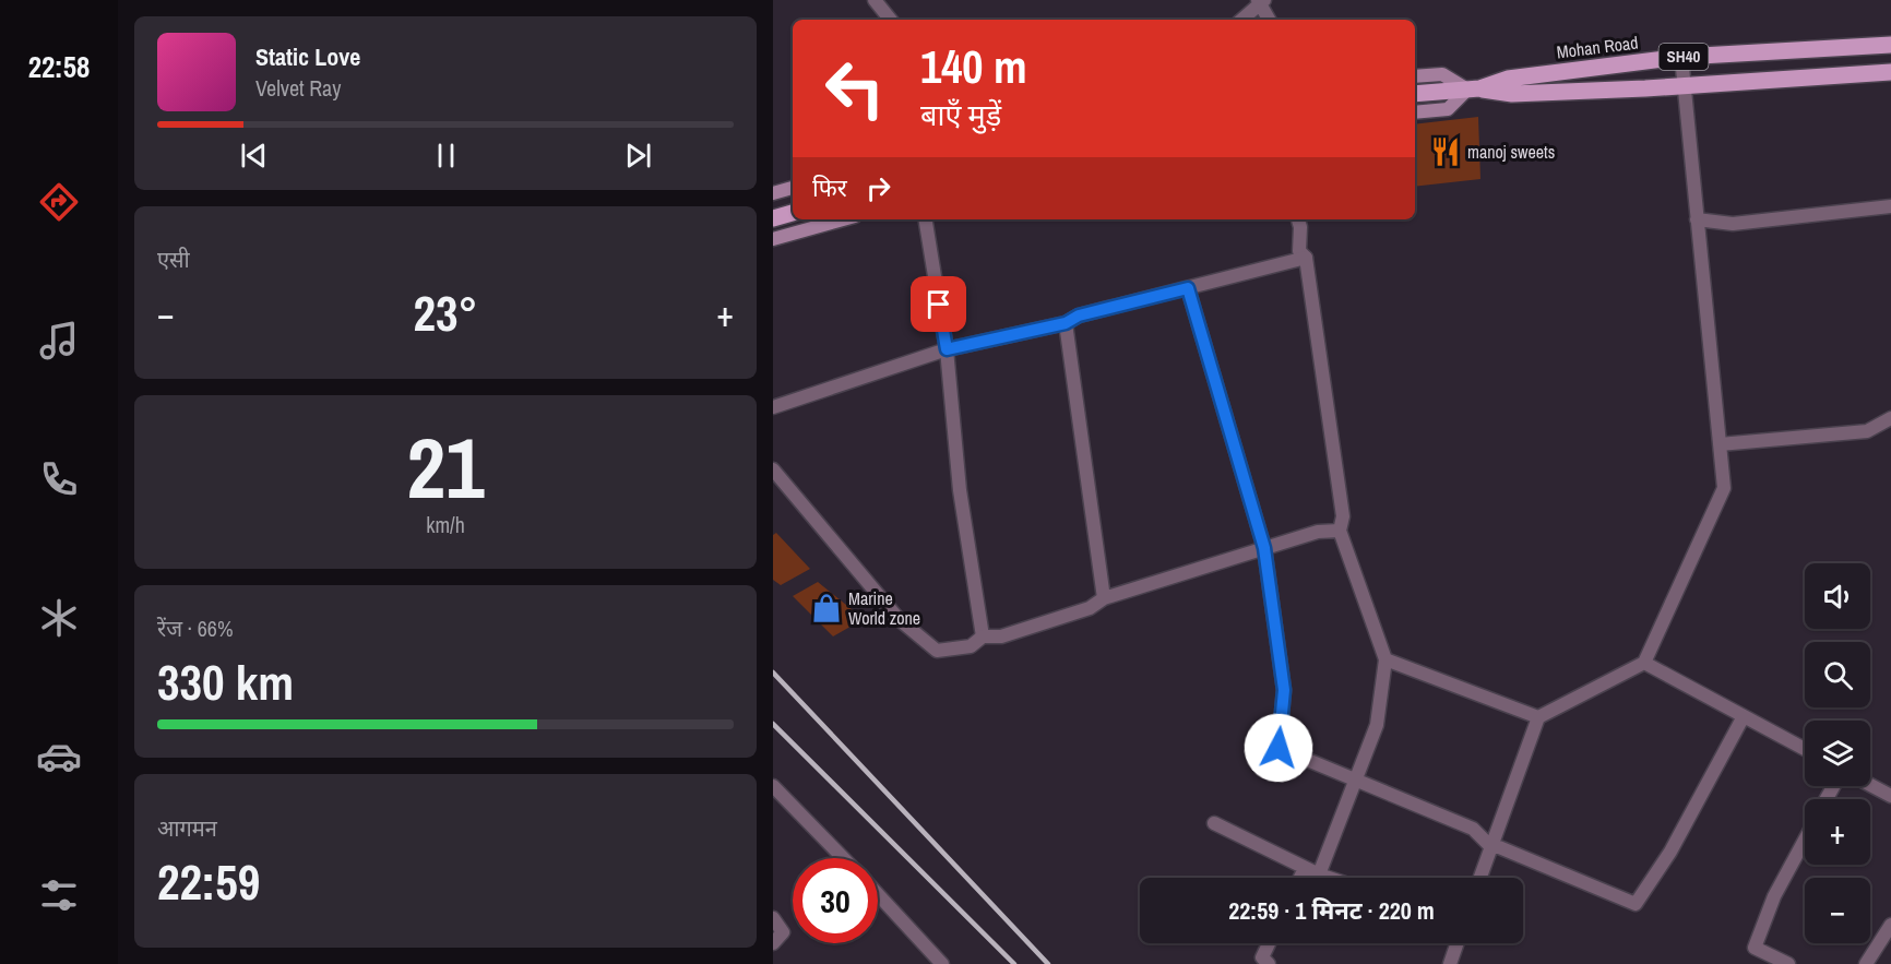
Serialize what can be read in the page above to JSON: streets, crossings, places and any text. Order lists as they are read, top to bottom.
{
  "streets": {
    "main road": ["Mohan Road", "SH40"]
  },
  "crossings": [
    ["Mohan Road", "SH40"]
  ],
  "places": {
    "restaurant": ["manoj sweets"],
    "shop": ["Marine World zone"]
  },
  "page": {
    "tabs": "22:58",
    "turn": ["140 m", "बाएँ मुड़ें"],
    "song": ["Static Love", "Velvet Ray"],
    "then": "फिर",
    "tile": [
      "एसी",
      ["21", "km/h"],
      ["रेंज · 66%", "330 km"],
      ["आगमन", "22:59"]
    ],
    "heat": ["−", "23°", "+"],
    "map_buttons": ["+", "−"],
    "limit": "30",
    "trip": "22:59 · 1 मिनट · 220 m"
  }
}
